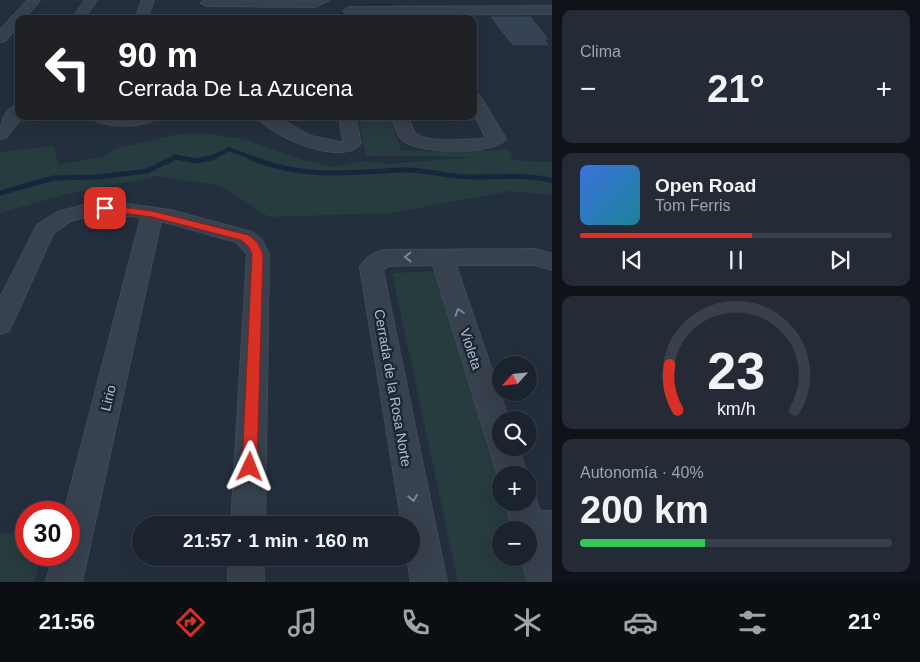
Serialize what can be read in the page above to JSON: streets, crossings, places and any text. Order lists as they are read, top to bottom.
{
  "streets": {
    "street": ["Violeta", "Cerrada de la Rosa Norte", "Lirio"]
  },
  "crossings": [
    ["Violeta", "Cerrada de la Rosa Norte"]
  ],
  "one_way": ["Violeta", "Cerrada de la Rosa Norte"],
  "north": "bottom left",
  "page": {
    "tile": [
      "Clima",
      ["Autonomía · 40%", "200 km"]
    ],
    "turn": ["90 m", "Cerrada De La Azucena"],
    "heat": ["−", "21°", "+"],
    "song": ["Open Road", "Tom Ferris"],
    "map_buttons": ["+", "−"],
    "limit": "30",
    "trip": "21:57 · 1 min · 160 m",
    "tabs": ["21:56", "21°"],
    "gauge": ["23", "km/h"]
  }
}
